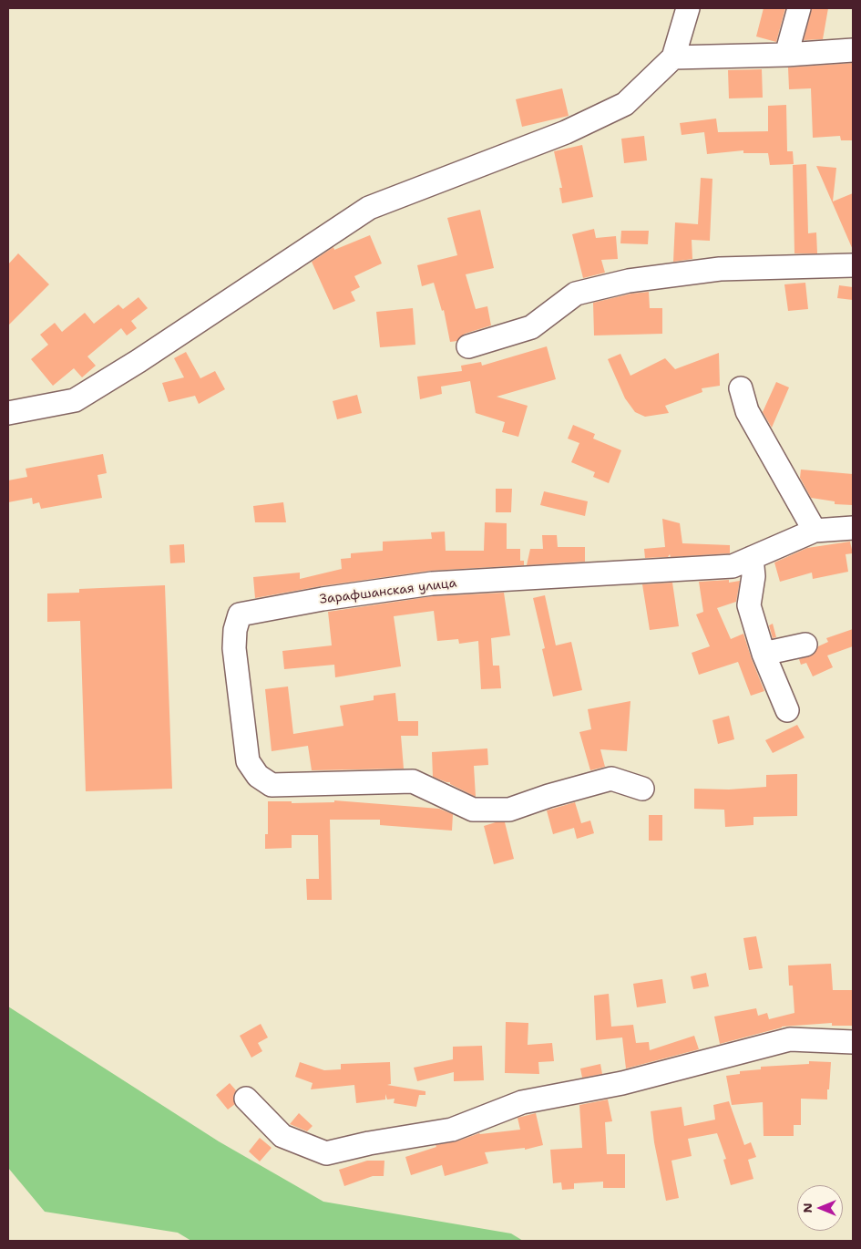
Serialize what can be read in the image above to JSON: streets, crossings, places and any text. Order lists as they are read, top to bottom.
{
  "streets": {
    "street": ["Зарафшанская улица"]
  },
  "north": "left"
}
